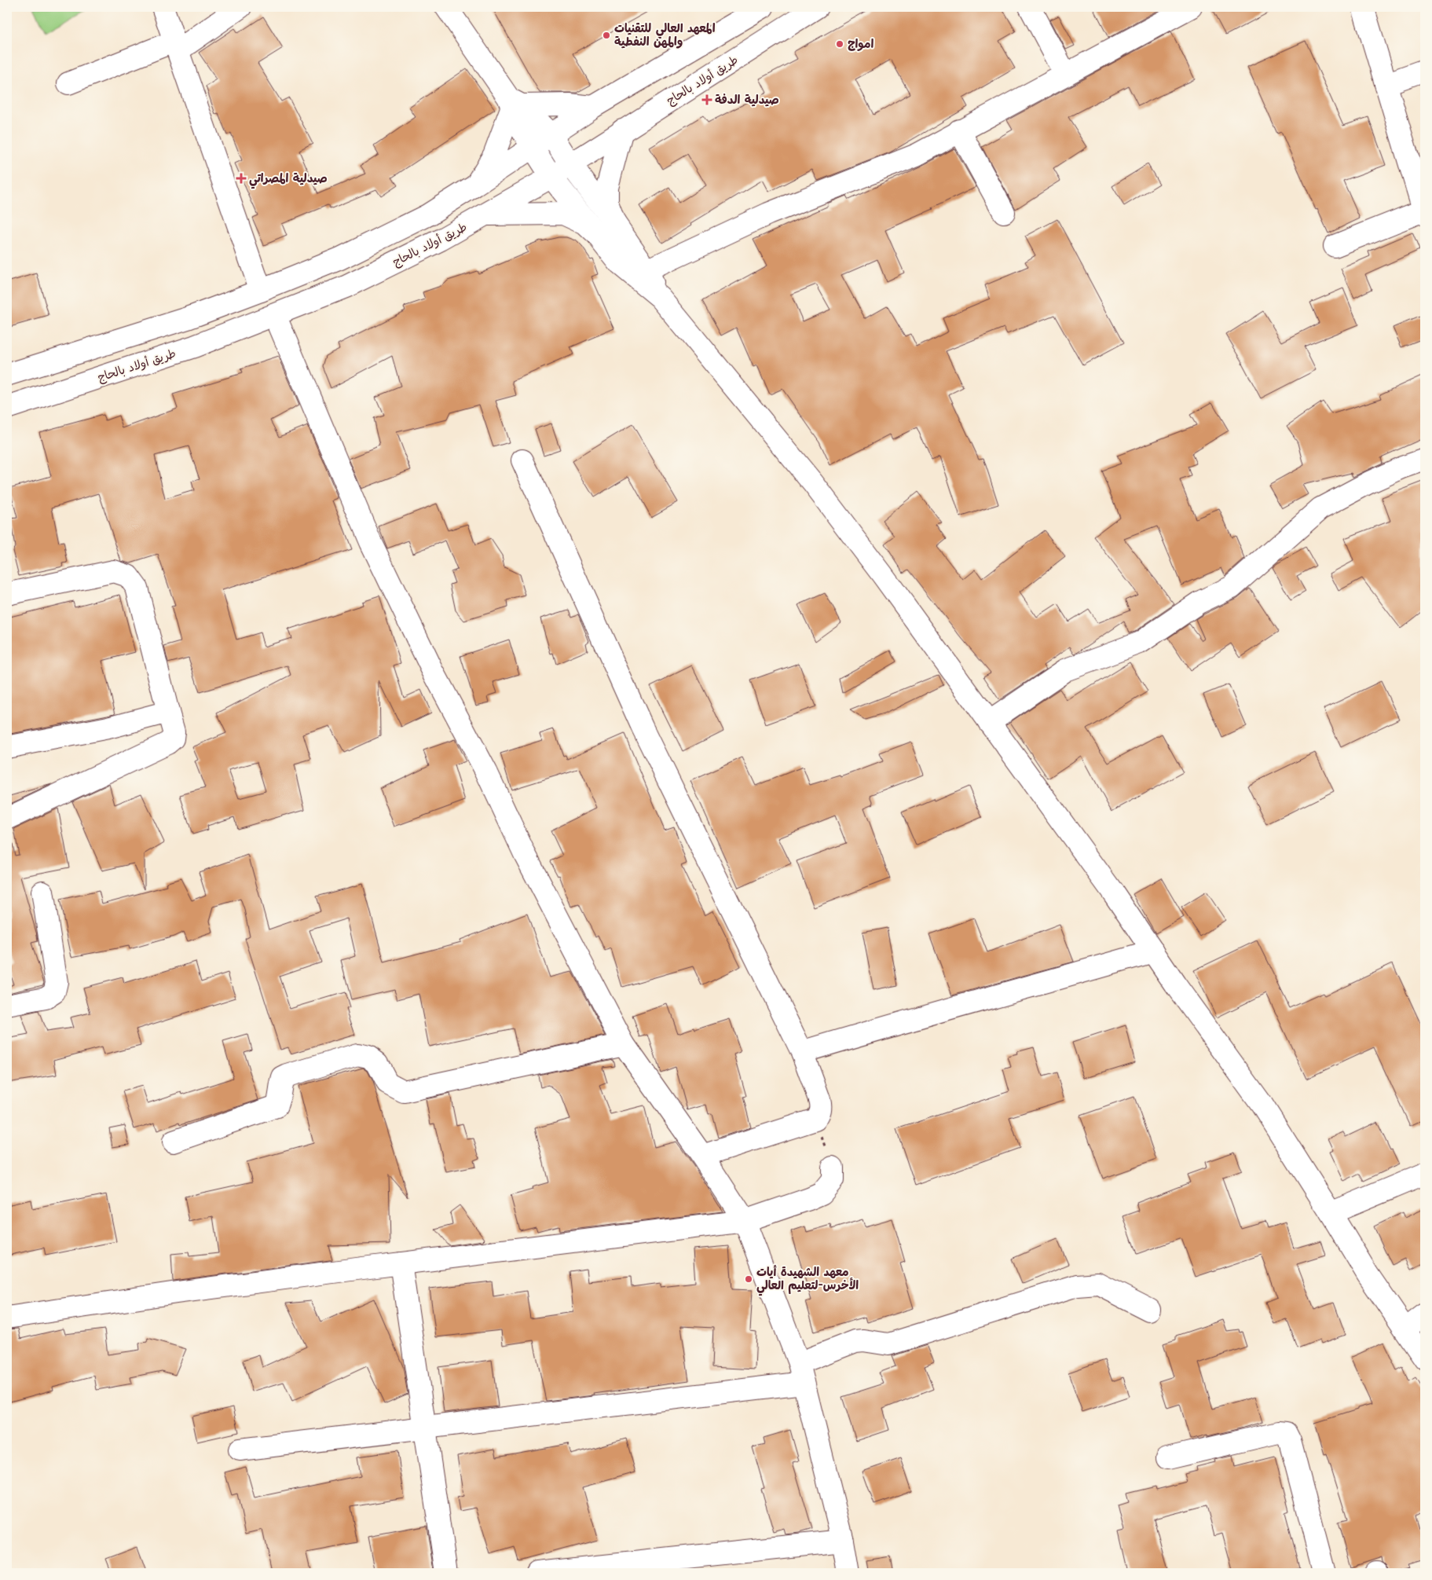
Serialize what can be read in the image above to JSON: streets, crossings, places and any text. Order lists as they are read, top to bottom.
{
  "streets": {
    "street": ["طريق أولاد بالحاج"]
  },
  "places": {
    "other": ["المعهد العالي للتقنيات والمهن النفطية", "امواج", "معهد الشهيدة أيات الأخرس-لتعليم العالي"],
    "health": ["صيدلية الدفة", "صيدلية المصراتي"]
  }
}
